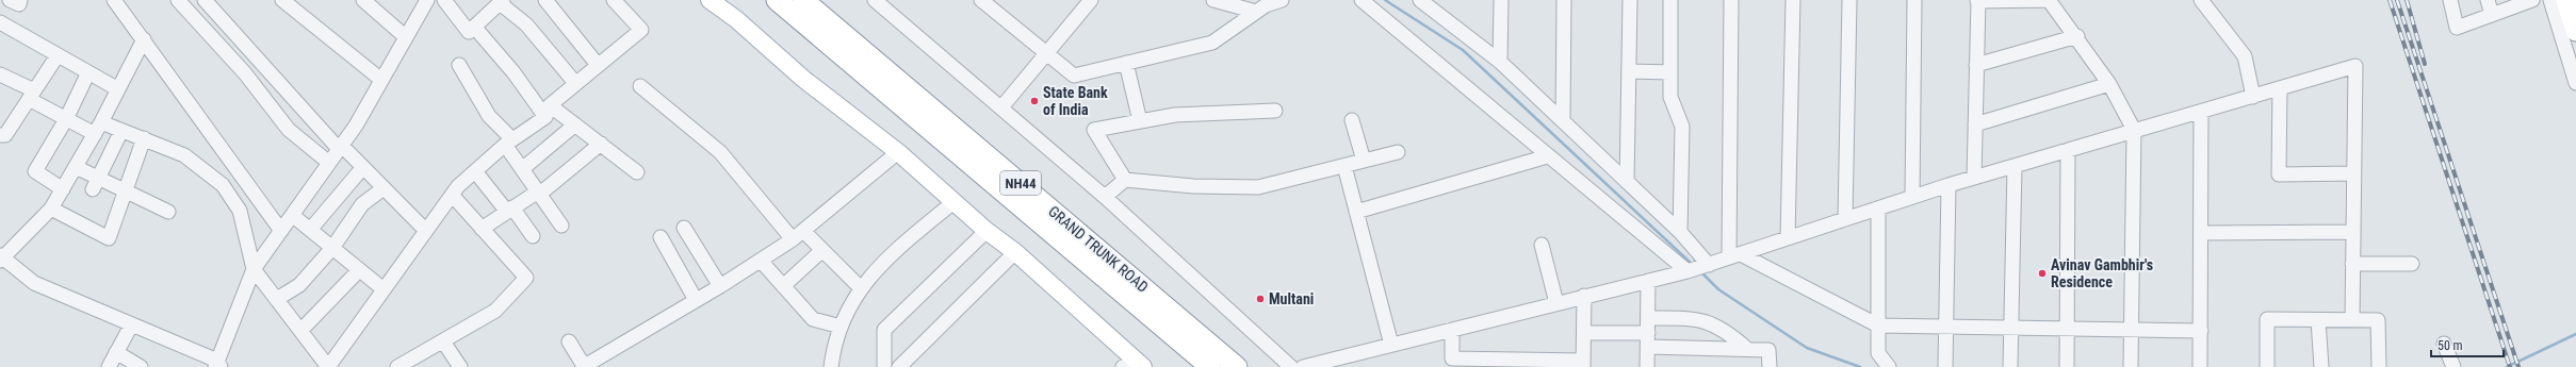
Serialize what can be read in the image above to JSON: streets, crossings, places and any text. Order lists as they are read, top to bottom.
{
  "streets": {
    "highway": ["NH44", "GRAND TRUNK ROAD"]
  },
  "places": ["State Bank of India", "Avinav Gambhir's Residence", "Multani"],
  "scale_bar": "50 m"
}
